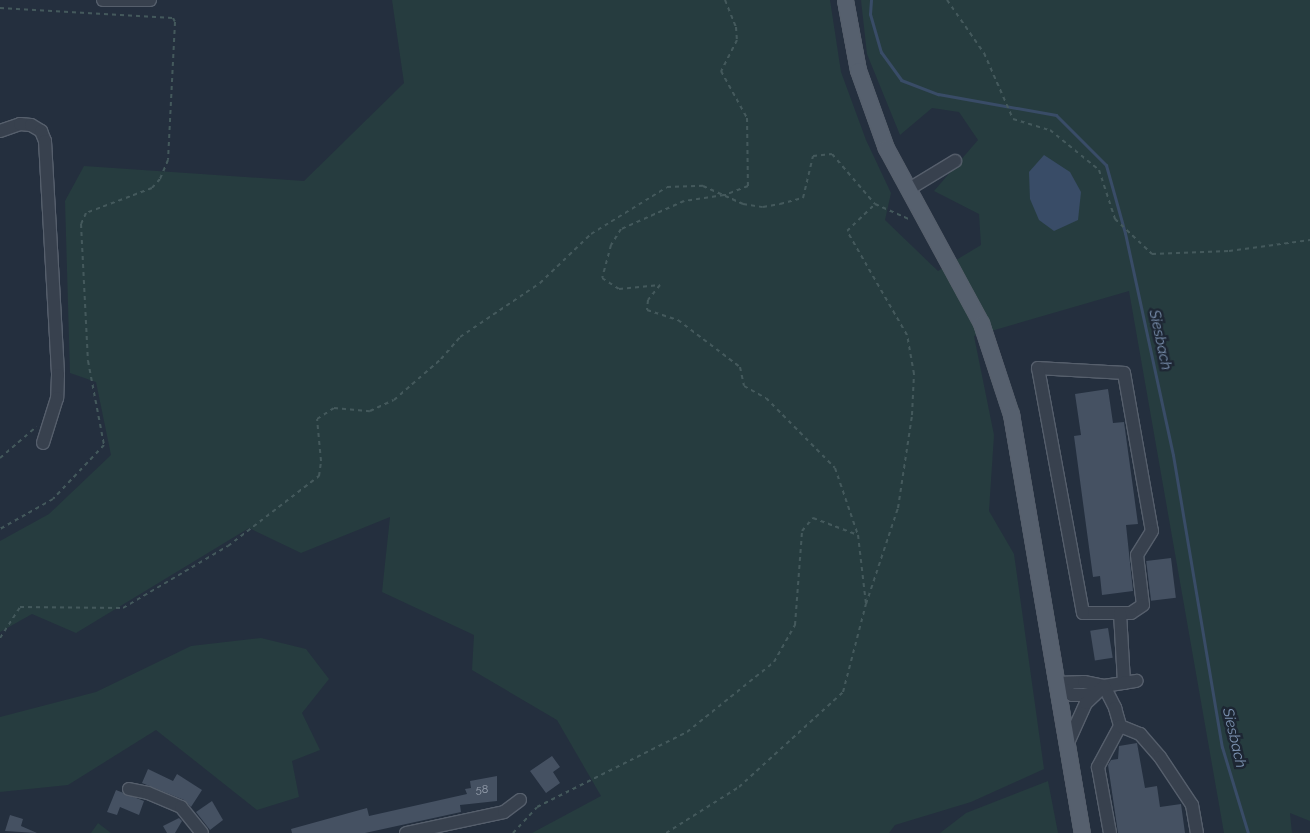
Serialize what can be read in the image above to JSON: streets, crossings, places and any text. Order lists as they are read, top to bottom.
{
  "water": ["Siesbach"],
  "house_numbers": ["58"]
}
